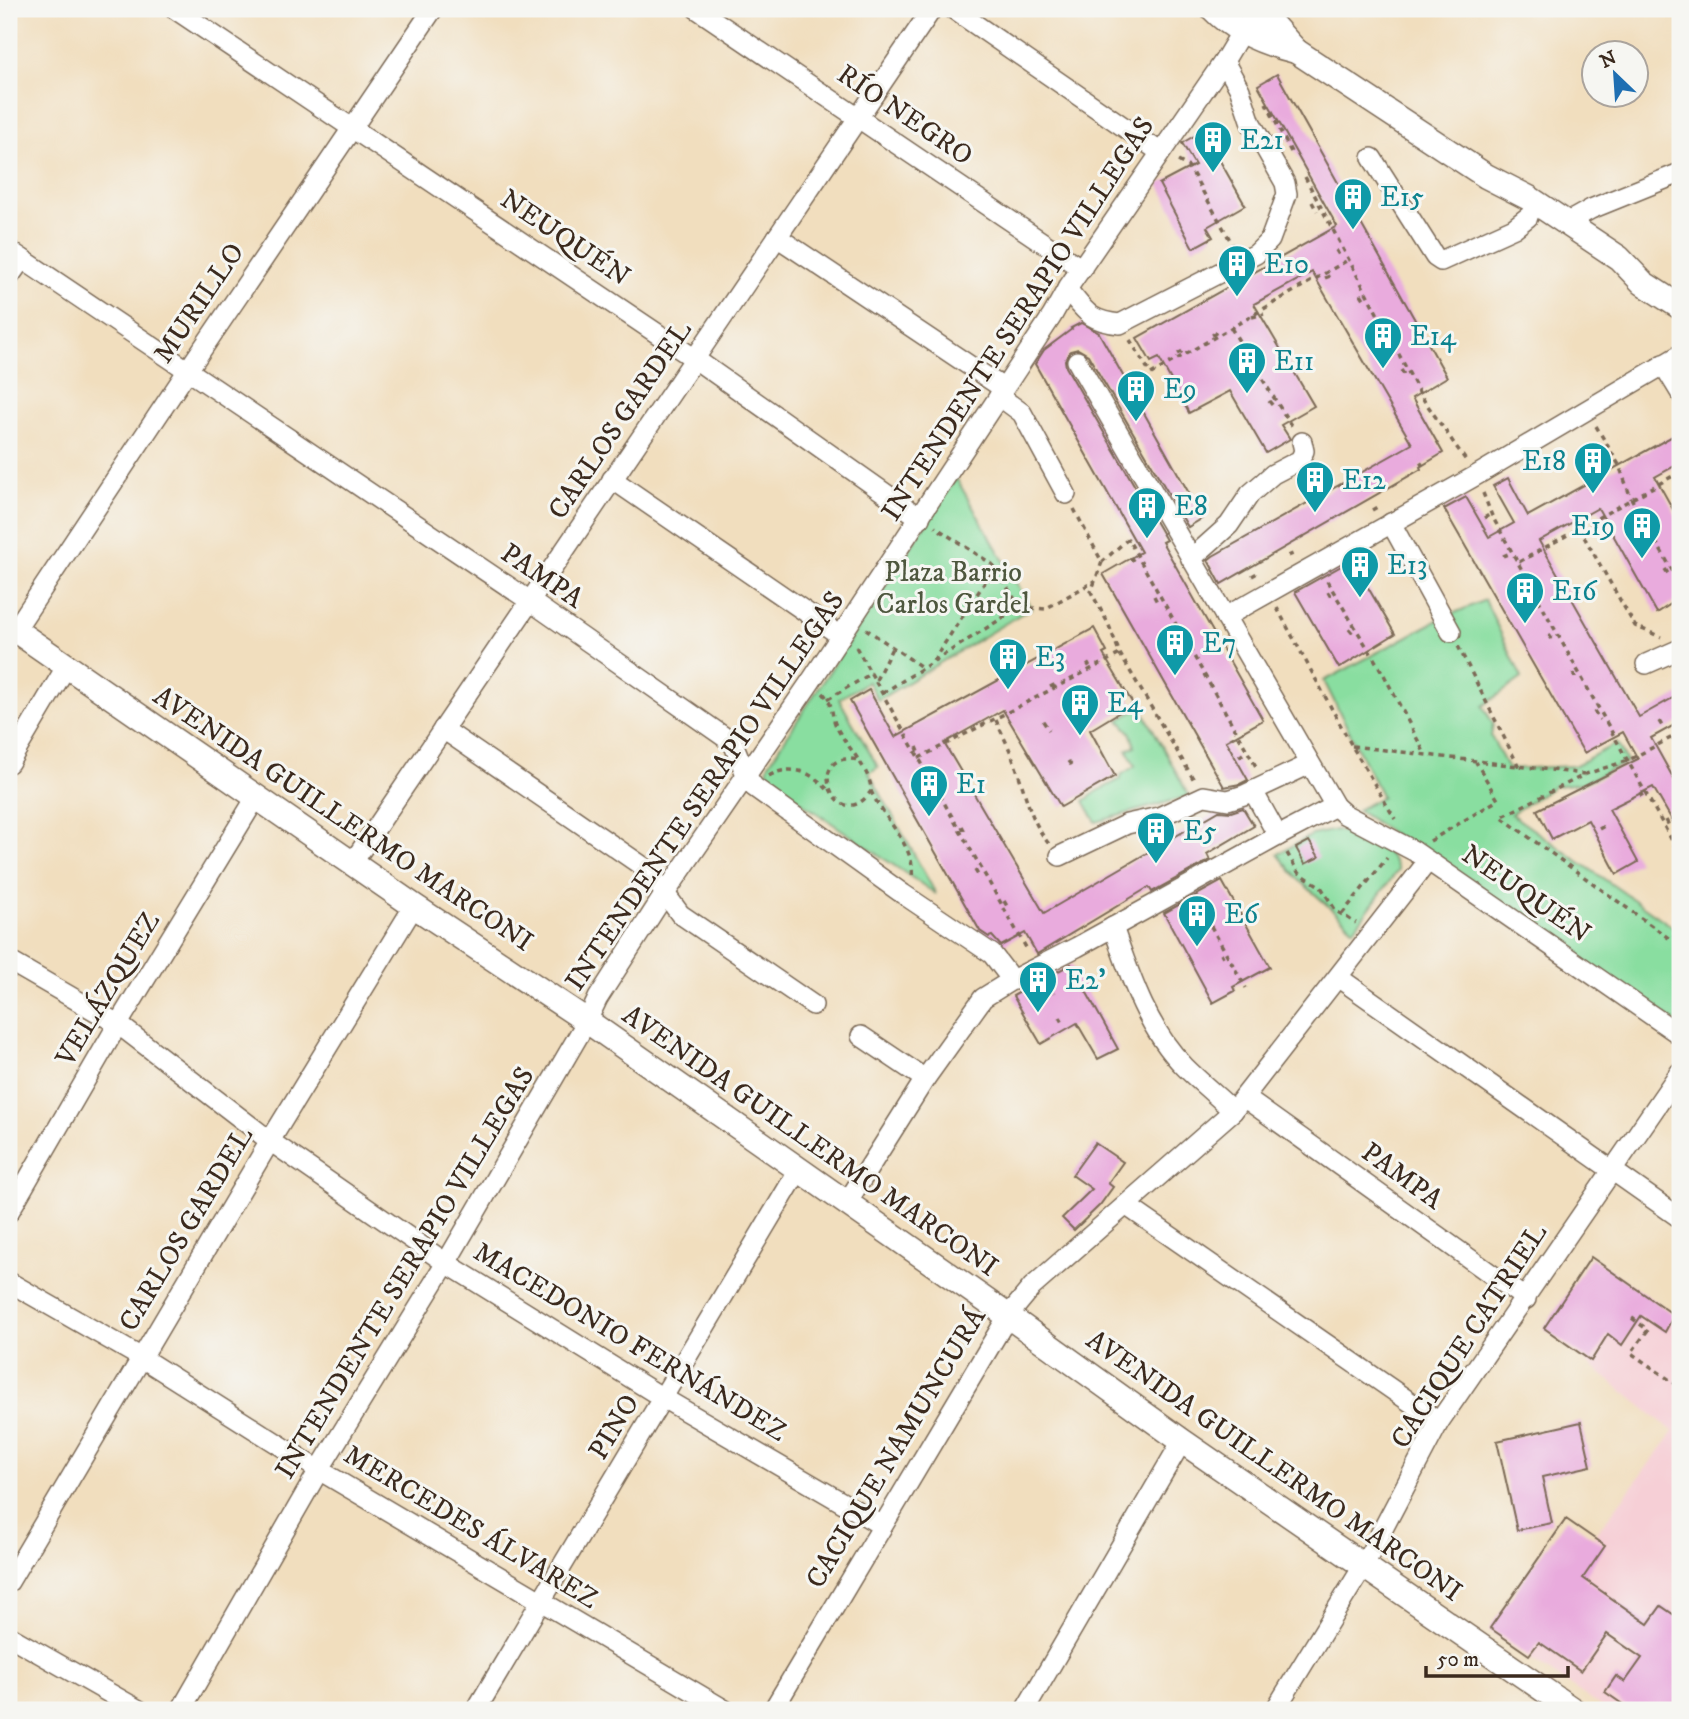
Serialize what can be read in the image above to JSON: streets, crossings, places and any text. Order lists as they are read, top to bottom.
{
  "streets": {
    "main road": ["AVENIDA GUILLERMO MARCONI"],
    "street": [
      "RÍO NEGRO",
      "NEUQUÉN",
      "MURILLO",
      "INTENDENTE SERAPIO VILLEGAS",
      "CARLOS GARDEL",
      "PAMPA",
      "VELÁZQUEZ",
      "CACIQUE CATRIEL",
      "MACEDONIO FERNÁNDEZ",
      "PINO",
      "CACIQUE NAMUNCURÁ",
      "MERCEDES ÁLVAREZ"
    ]
  },
  "crossings": [
    ["RÍO NEGRO", "INTENDENTE SERAPIO VILLEGAS"],
    ["RÍO NEGRO", "CARLOS GARDEL"],
    ["NEUQUÉN", "MURILLO"],
    ["NEUQUÉN", "INTENDENTE SERAPIO VILLEGAS"],
    ["NEUQUÉN", "CARLOS GARDEL"],
    ["NEUQUÉN", "CACIQUE NAMUNCURÁ"],
    ["MURILLO", "PAMPA"],
    ["MURILLO", "AVENIDA GUILLERMO MARCONI"],
    ["INTENDENTE SERAPIO VILLEGAS", "PAMPA"],
    ["INTENDENTE SERAPIO VILLEGAS", "AVENIDA GUILLERMO MARCONI"],
    ["INTENDENTE SERAPIO VILLEGAS", "MACEDONIO FERNÁNDEZ"],
    ["INTENDENTE SERAPIO VILLEGAS", "MERCEDES ÁLVAREZ"],
    ["CARLOS GARDEL", "PAMPA"],
    ["CARLOS GARDEL", "AVENIDA GUILLERMO MARCONI"],
    ["CARLOS GARDEL", "MACEDONIO FERNÁNDEZ"],
    ["CARLOS GARDEL", "MERCEDES ÁLVAREZ"],
    ["PAMPA", "CACIQUE CATRIEL"],
    ["PAMPA", "CACIQUE NAMUNCURÁ"],
    ["AVENIDA GUILLERMO MARCONI", "VELÁZQUEZ"],
    ["AVENIDA GUILLERMO MARCONI", "CACIQUE CATRIEL"],
    ["AVENIDA GUILLERMO MARCONI", "PINO"],
    ["AVENIDA GUILLERMO MARCONI", "CACIQUE NAMUNCURÁ"],
    ["VELÁZQUEZ", "MACEDONIO FERNÁNDEZ"],
    ["MACEDONIO FERNÁNDEZ", "PINO"],
    ["MACEDONIO FERNÁNDEZ", "CACIQUE NAMUNCURÁ"],
    ["PINO", "MERCEDES ÁLVAREZ"]
  ],
  "parks": ["Plaza Barrio Carlos Gardel"],
  "places": {
    "building": [
      "E21",
      "E15",
      "E10",
      "E14",
      "E11",
      "E9",
      "E18",
      "E12",
      "E8",
      "E19",
      "E13",
      "E16",
      "E7",
      "E3",
      "E4",
      "E1",
      "E5",
      "E6",
      "E2'"
    ]
  },
  "scale_bar": "50 m",
  "north": "top left"
}
